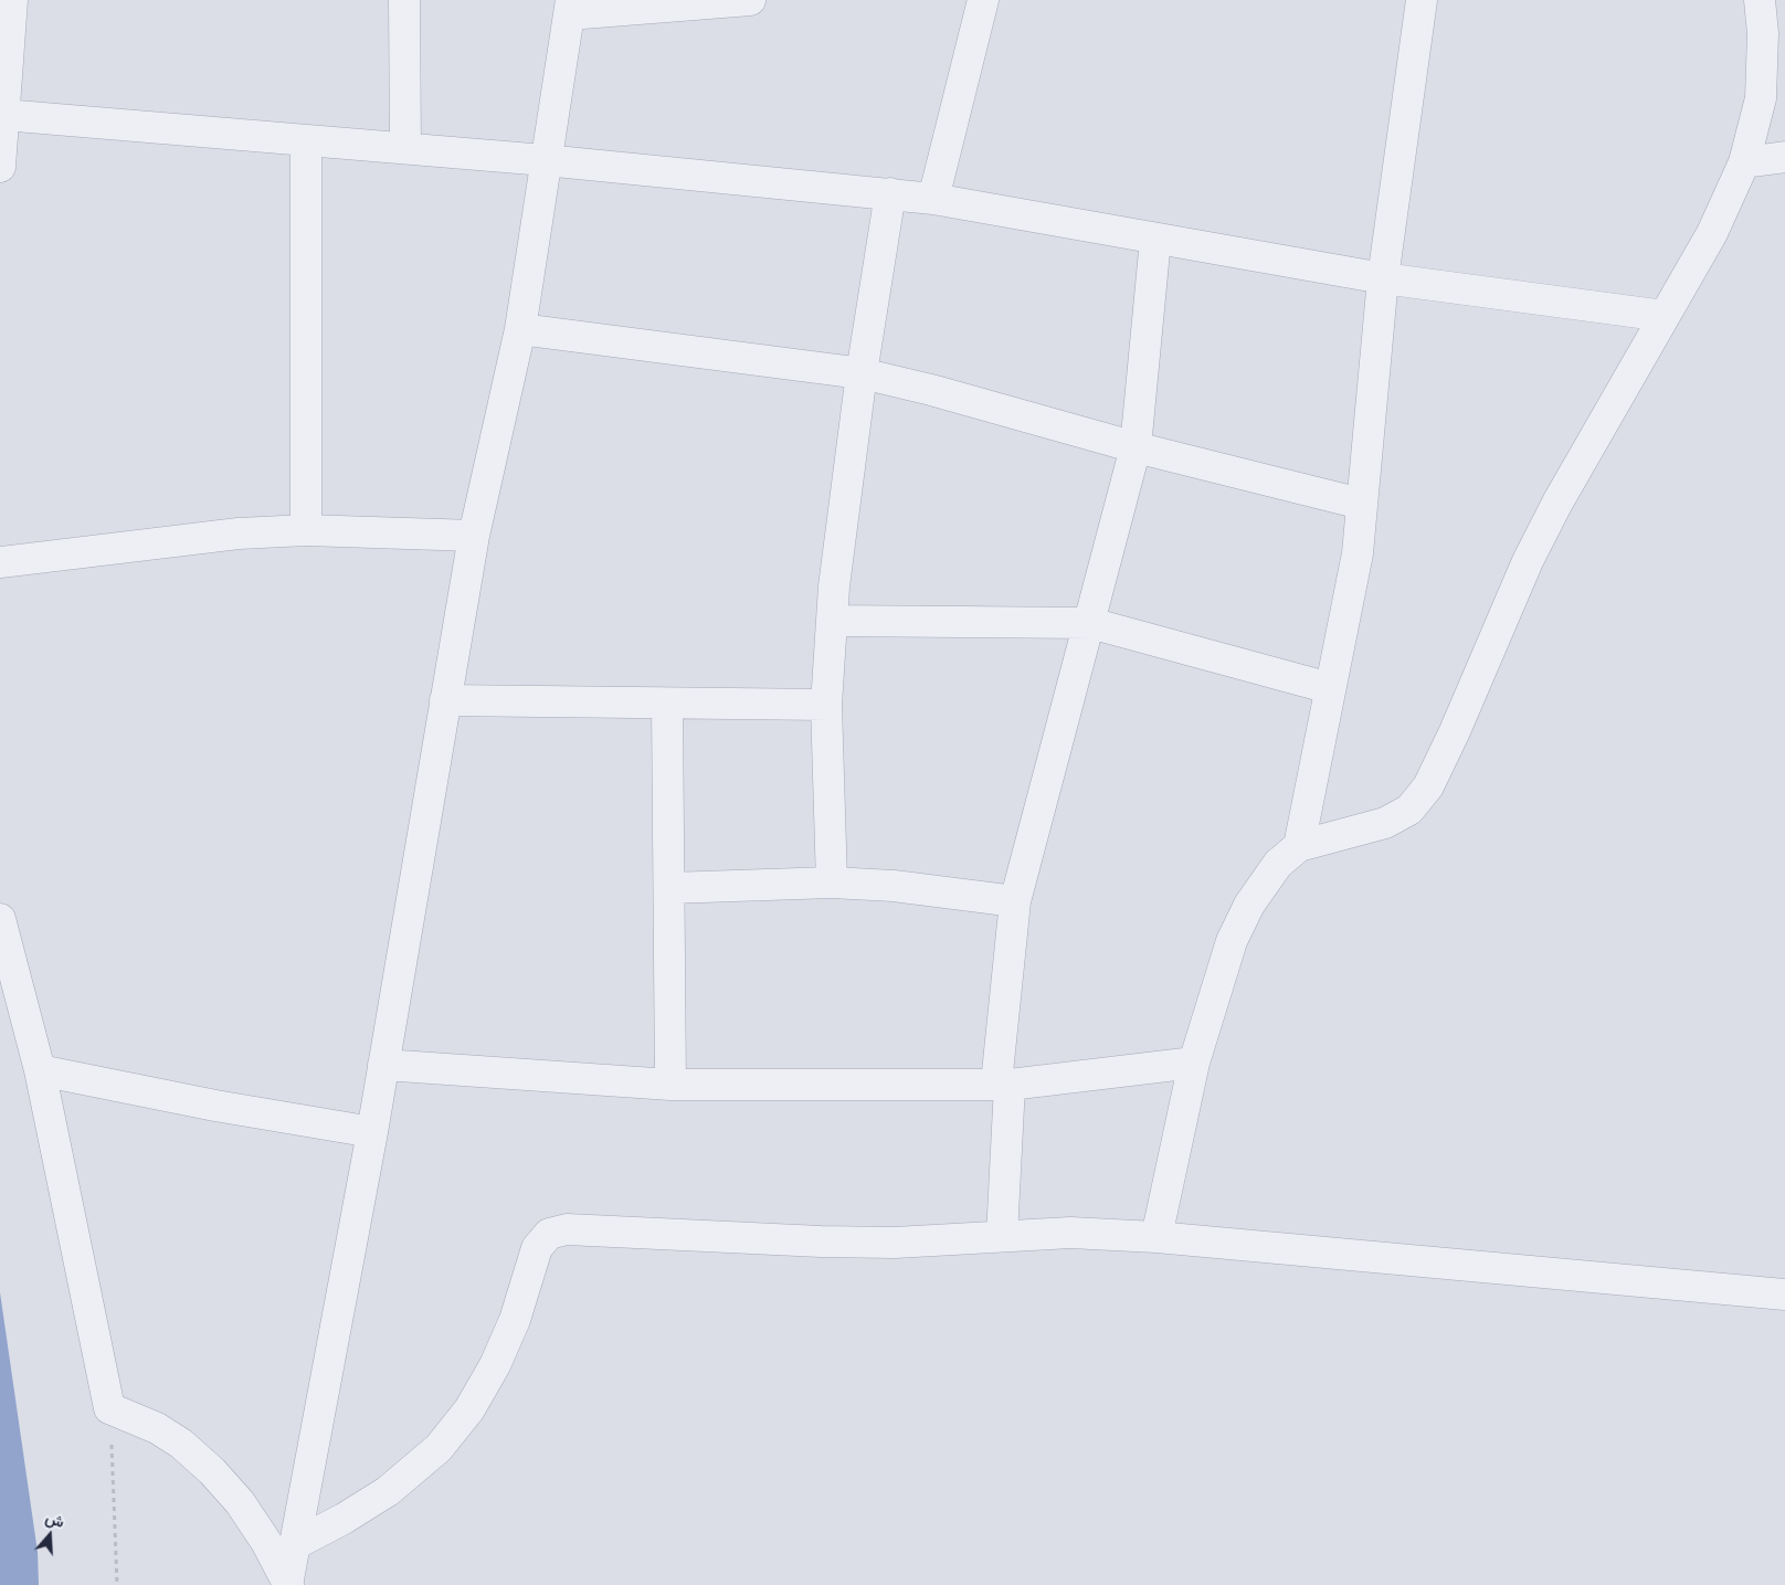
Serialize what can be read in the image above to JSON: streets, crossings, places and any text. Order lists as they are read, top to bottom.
{
  "north": "top"
}
